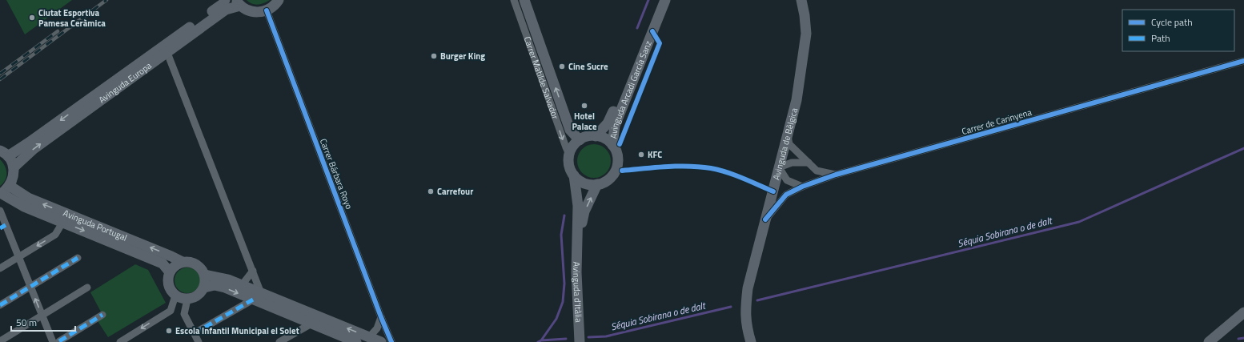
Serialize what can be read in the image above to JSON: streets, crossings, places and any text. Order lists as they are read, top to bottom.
{
  "streets": {
    "main road": [
      "Carrer Matilde Salvador",
      "Avinguda Europa",
      "Avinguda Arcadi García Sanz",
      "Avinguda de Bèlgica",
      "Avinguda Portugal",
      "Avinguda d'Itàlia"
    ],
    "street": ["Carrer de Carinyena", "Carrer Bárbara Royo"]
  },
  "crossings": [
    ["Carrer Matilde Salvador", "Avinguda Arcadi García Sanz"],
    ["Carrer Matilde Salvador", "Avinguda d'Itàlia"],
    ["Avinguda Arcadi García Sanz", "Avinguda d'Itàlia"],
    ["Carrer de Carinyena", "Avinguda de Bèlgica"]
  ],
  "water": ["Séquia Sobirana o de dalt"],
  "places": [
    "Ciutat Esportiva Pamesa Ceràmica",
    "Burger King",
    "Cine Sucre",
    "Hotel Palace",
    "KFC",
    "Carrefour",
    "Escola Infantil Municipal el Solet"
  ],
  "legend": ["Cycle path", "Path"],
  "scale_bar": "50 m"
}
